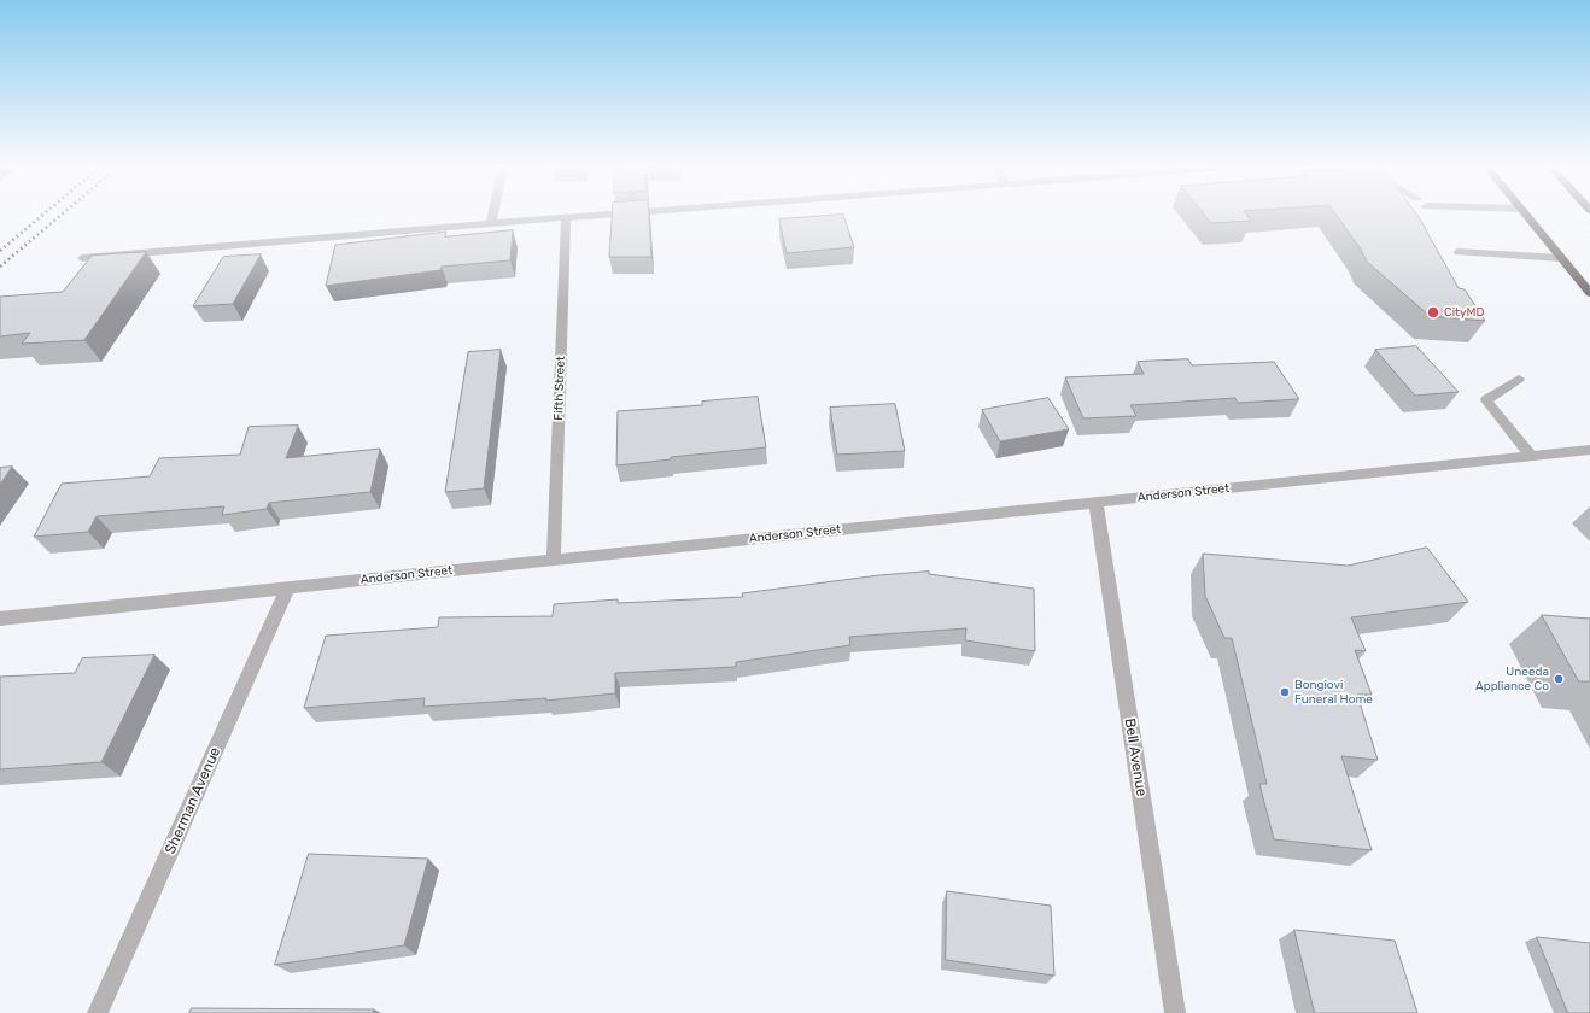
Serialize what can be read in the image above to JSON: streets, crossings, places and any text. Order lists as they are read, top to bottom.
{
  "streets": {
    "street": [
      "Fifth Street",
      "Anderson Street",
      "Bell Avenue",
      "Sherman Avenue"
    ]
  },
  "crossings": [
    ["Fifth Street", "Anderson Street"],
    ["Anderson Street", "Bell Avenue"],
    ["Anderson Street", "Sherman Avenue"]
  ],
  "places": ["CityMD", "Uneeda Appliance Co", "Bongiovi Funeral Home"]
}
